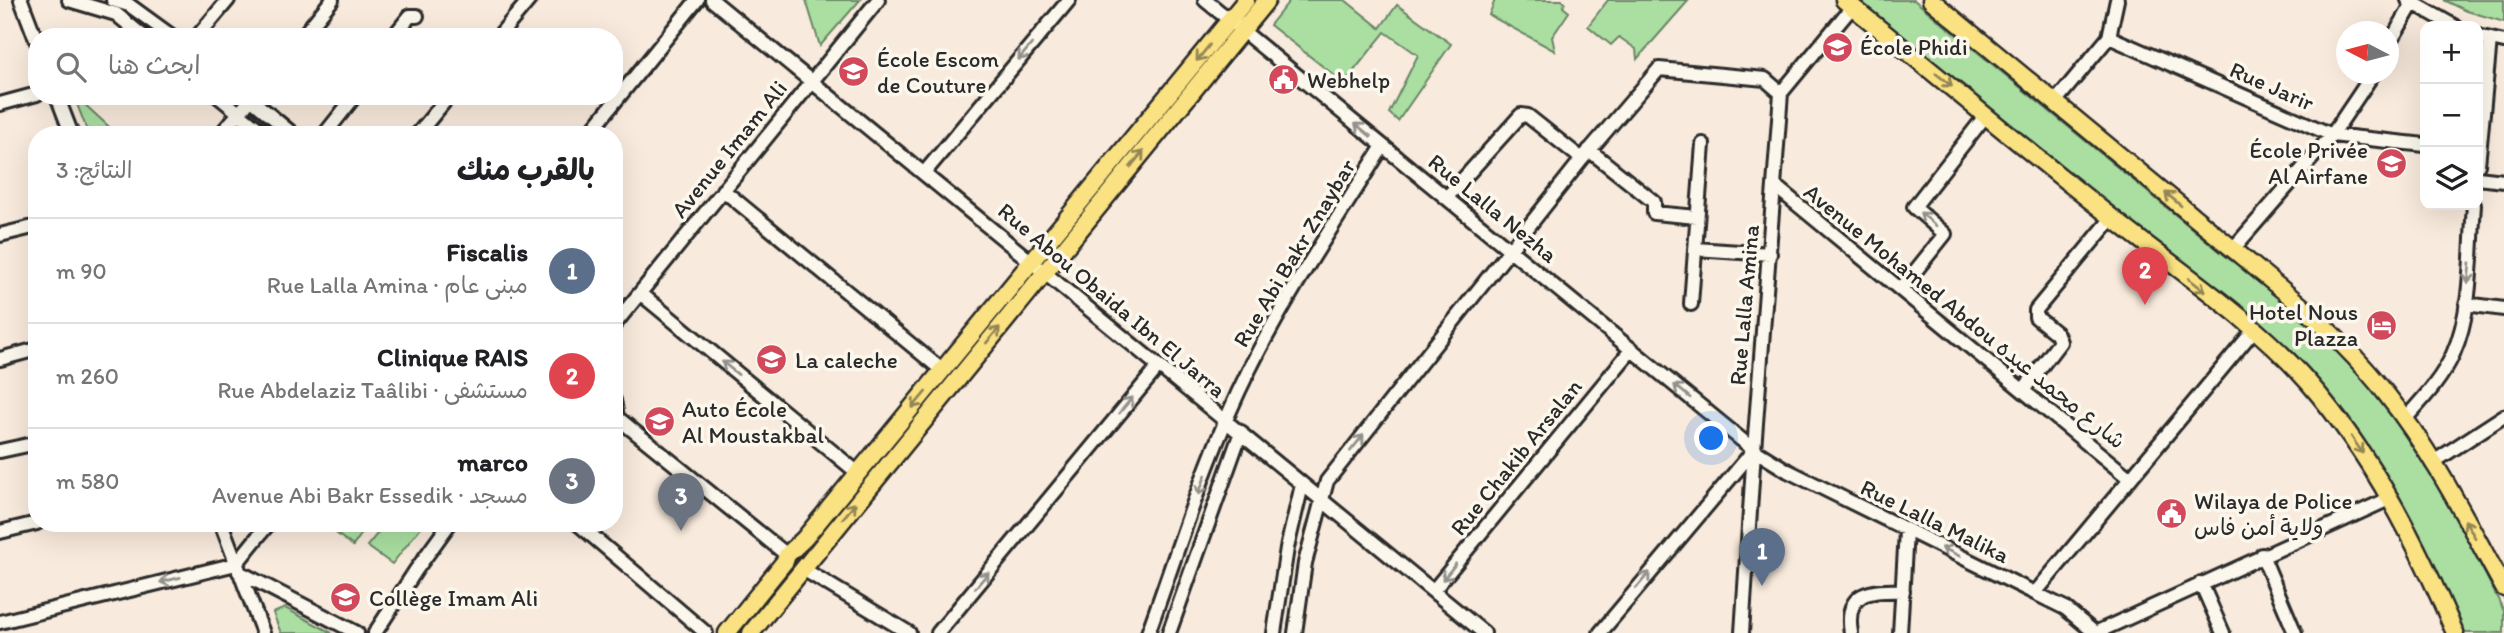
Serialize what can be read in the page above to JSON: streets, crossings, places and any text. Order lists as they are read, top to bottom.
{
  "streets": {
    "street": [
      "Rue Jarir",
      "Avenue Imam Ali",
      "Rue Lalla Nezha",
      "Rue Abi Bakr Znaybar",
      "Rue Abou Obaida Ibn El Jarra",
      "Rue Lalla Amina",
      "Avenue Mohamed Abdou شارع محمد عبده",
      "Rue Chakib Arsalan",
      "Rue Lalla Malika"
    ]
  },
  "crossings": [
    ["Avenue Imam Ali", "Rue Abou Obaida Ibn El Jarra"],
    ["Rue Lalla Nezha", "Rue Abi Bakr Znaybar"],
    ["Rue Lalla Nezha", "Rue Lalla Amina"],
    ["Rue Lalla Nezha", "Rue Chakib Arsalan"],
    ["Rue Lalla Nezha", "Rue Lalla Malika"],
    ["Rue Abi Bakr Znaybar", "Rue Abou Obaida Ibn El Jarra"],
    ["Rue Abou Obaida Ibn El Jarra", "Rue Chakib Arsalan"],
    ["Rue Lalla Amina", "Avenue Mohamed Abdou شارع محمد عبده"],
    ["Rue Lalla Amina", "Rue Lalla Malika"]
  ],
  "one_way": ["Rue Lalla Nezha", "Rue Chakib Arsalan", "Rue Lalla Malika"],
  "places": {
    "school or university": [
      "École Phidi",
      "École Escom de Couture",
      "École Privée Al Airfane",
      "La caleche",
      "Auto École Al Moustakbal",
      "Collège Imam Ali"
    ],
    "public building": ["Webhelp", "Wilaya de Police ولاية أمن فاس"],
    "hotel": ["Hotel Nous Plazza"]
  },
  "north": "left",
  "page": {
    "map_buttons": ["+", "−"],
    "search": "ابحث هنا",
    "heading": ["بالقرب منك", "النتائج: 3"],
    "list": [
      {
        "mark": "1",
        "name": "Fiscalis",
        "note": "مبنى عام · Rue Lalla Amina",
        "value": "90 m"
      },
      {
        "mark": "2",
        "name": "Clinique RAIS",
        "note": "مستشفى · Rue Abdelaziz Taâlibi",
        "value": "260 m"
      },
      {
        "mark": "3",
        "name": "marco",
        "note": "مسجد · Avenue Abi Bakr Essedik",
        "value": "580 m"
      }
    ],
    "pins": ["2", "3", "1"]
  }
}
